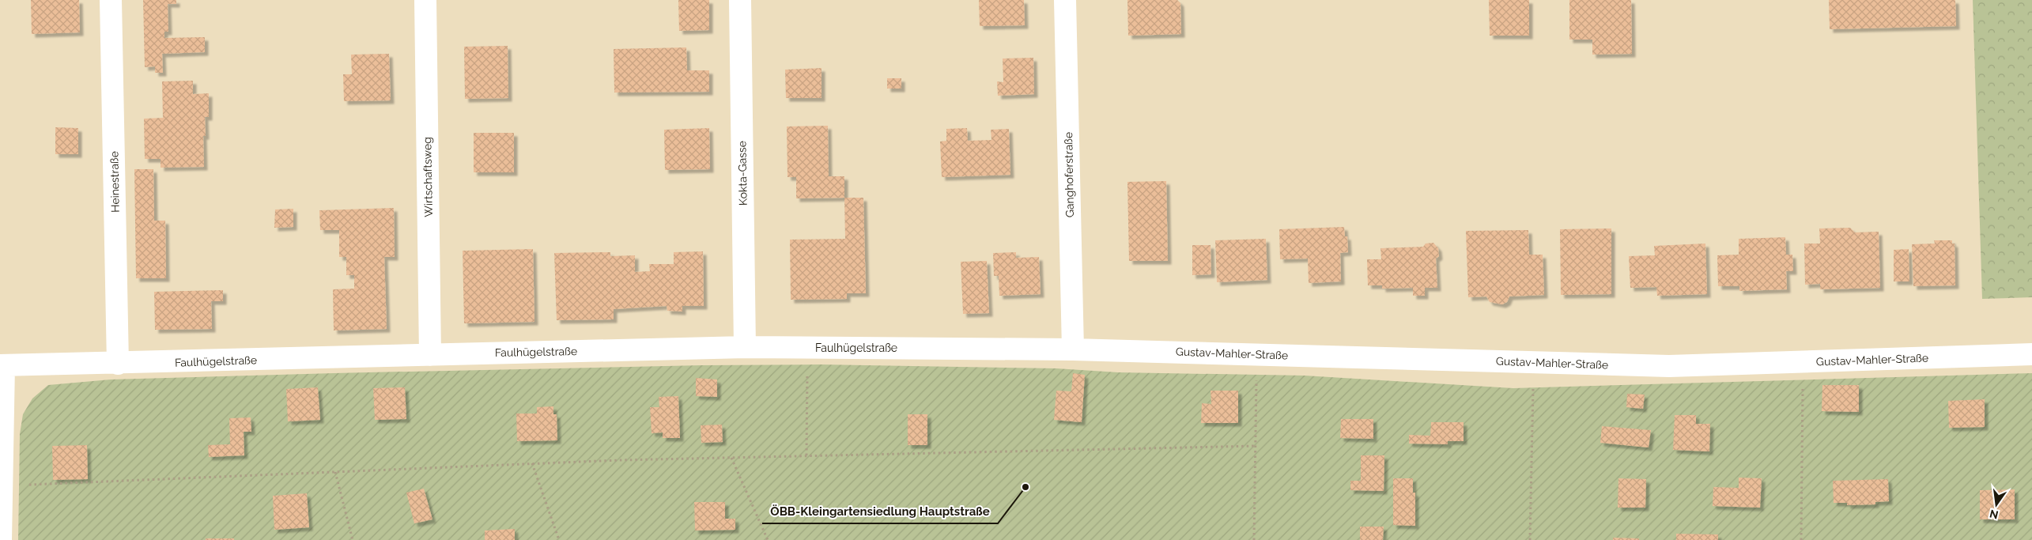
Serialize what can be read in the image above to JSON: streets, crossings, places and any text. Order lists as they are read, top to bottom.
{
  "streets": {
    "street": [
      "Kokta-Gasse",
      "Ganghoferstraße",
      "Wirtschaftsweg",
      "Heinestraße",
      "Faulhügelstraße",
      "Gustav-Mahler-Straße"
    ]
  },
  "crossings": [
    ["Kokta-Gasse", "Faulhügelstraße"],
    ["Ganghoferstraße", "Faulhügelstraße"],
    ["Ganghoferstraße", "Gustav-Mahler-Straße"],
    ["Wirtschaftsweg", "Faulhügelstraße"],
    ["Heinestraße", "Faulhügelstraße"],
    ["Faulhügelstraße", "Gustav-Mahler-Straße"]
  ],
  "places": ["ÖBB-Kleingartensiedlung Hauptstraße"],
  "north": "bottom"
}
